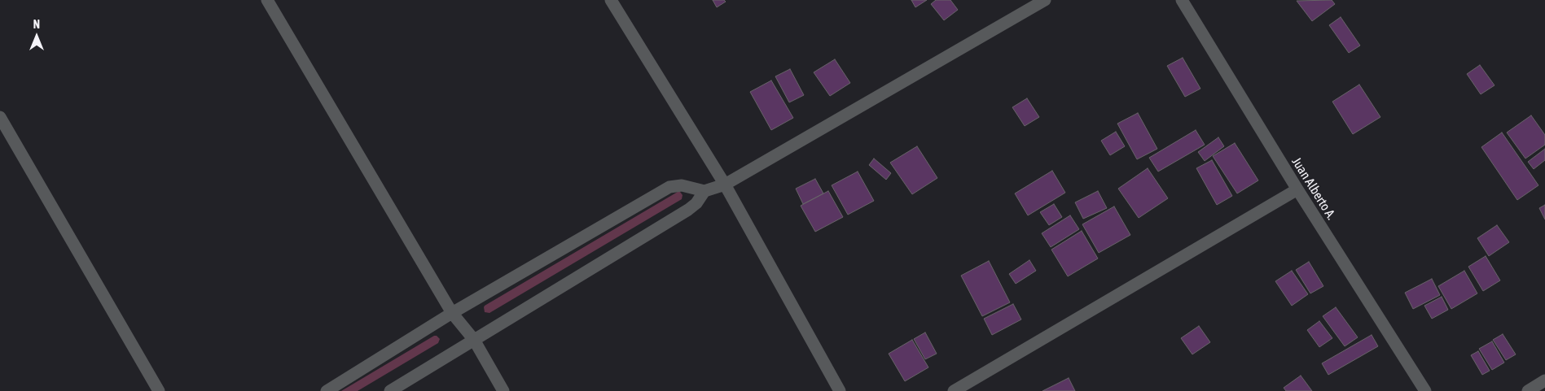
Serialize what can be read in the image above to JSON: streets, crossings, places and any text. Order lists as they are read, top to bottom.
{
  "streets": {
    "street": ["Juan Alberto A."]
  },
  "north": "top"
}
